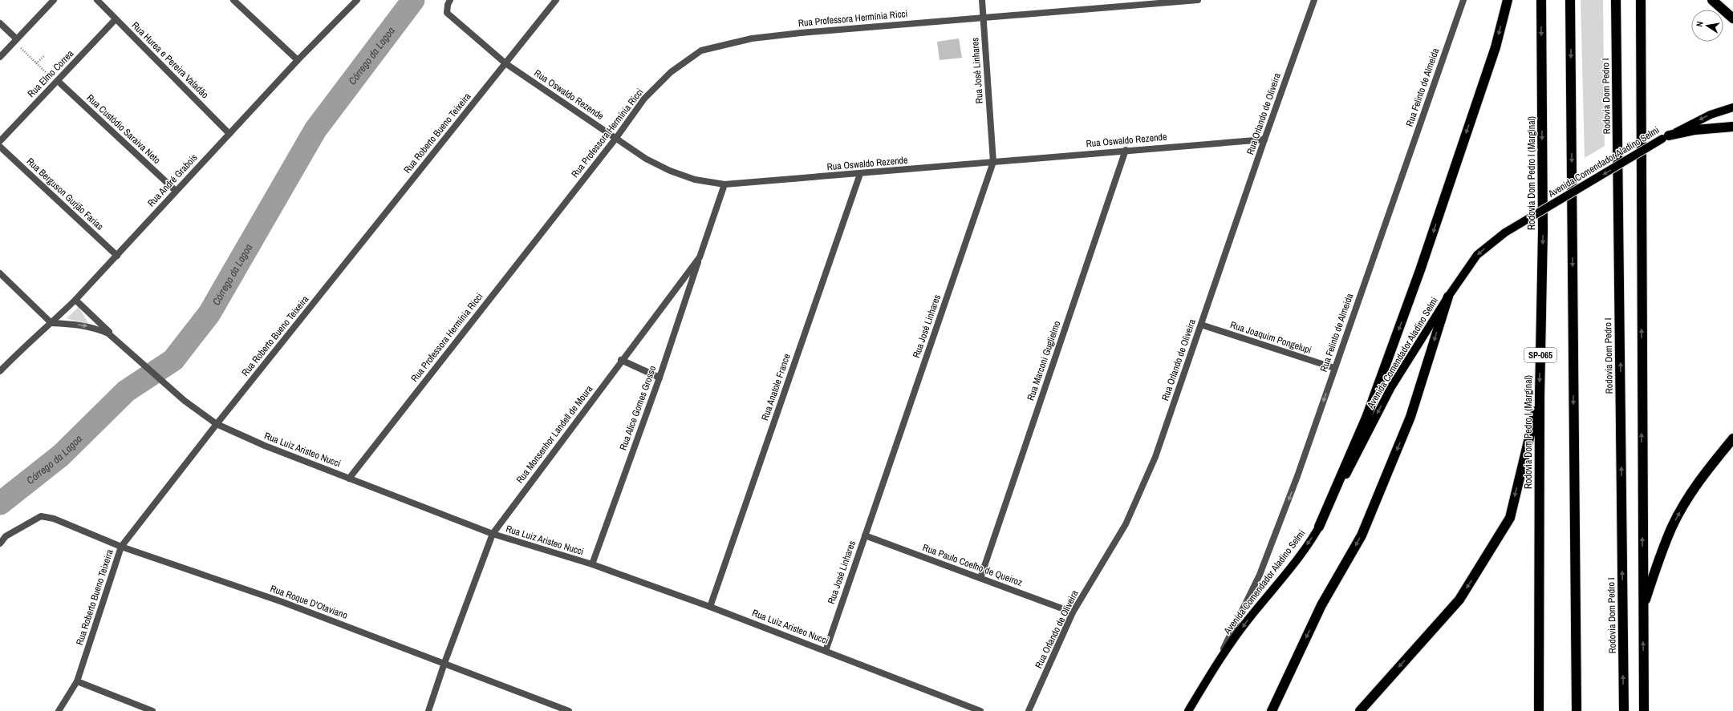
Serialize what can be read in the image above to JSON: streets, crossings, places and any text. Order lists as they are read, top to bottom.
{
  "streets": {
    "highway": ["Rodovia Dom Pedro I", "Rodovia Dom Pedro I (Marginal)", "SP-065"],
    "main road": ["Avenida Comendador Aladino Selmi"],
    "street": [
      "Rua Professora Hermínia Ricci",
      "Rua Hurea e Pereira Valadão",
      "Rua José Linhares",
      "Rua Elmo Correa",
      "Rua Felinto de Almeida",
      "Rua Oswaldo Rezende",
      "Rua Orlando de Oliveira",
      "Rua Custódio Saraiva Neto",
      "Rua Roberto Bueno Teixeira",
      "Rua André Grabois",
      "Rua Berguson Gurjão Farias",
      "Rua Joaquim Pongelupi",
      "Rua Marconi Guglielmo",
      "Rua Anatole France",
      "Rua Alice Gomes Grosso",
      "Rua Monsenhor Landell de Moura",
      "Rua Luiz Aristeo Nucci",
      "Rua Paulo Coelho de Queiroz",
      "Rua Roque D'Otaviano"
    ]
  },
  "crossings": [
    ["Rua Professora Hermínia Ricci", "Rua José Linhares"],
    ["Rua Professora Hermínia Ricci", "Rua Oswaldo Rezende"],
    ["Rua Professora Hermínia Ricci", "Rua Luiz Aristeo Nucci"],
    ["Rua Hurea e Pereira Valadão", "Rua Elmo Correa"],
    ["Rua Hurea e Pereira Valadão", "Rua André Grabois"],
    ["Rua José Linhares", "Rua Oswaldo Rezende"],
    ["Rua José Linhares", "Rua Luiz Aristeo Nucci"],
    ["Rua José Linhares", "Rua Paulo Coelho de Queiroz"],
    ["Rua Elmo Correa", "Rua Custódio Saraiva Neto"],
    ["Rua Felinto de Almeida", "Avenida Comendador Aladino Selmi"],
    ["Rua Felinto de Almeida", "Rua Joaquim Pongelupi"],
    ["Rua Oswaldo Rezende", "Rua Orlando de Oliveira"],
    ["Rua Oswaldo Rezende", "Rua Roberto Bueno Teixeira"],
    ["Rua Oswaldo Rezende", "Rua Marconi Guglielmo"],
    ["Rua Oswaldo Rezende", "Rua Anatole France"],
    ["Rua Oswaldo Rezende", "Rua Monsenhor Landell de Moura"],
    ["Rua Orlando de Oliveira", "Rua Joaquim Pongelupi"],
    ["Rua Orlando de Oliveira", "Rua Paulo Coelho de Queiroz"],
    ["Rua Custódio Saraiva Neto", "Rua André Grabois"],
    ["Rua Roberto Bueno Teixeira", "Rua Luiz Aristeo Nucci"],
    ["Rua Roberto Bueno Teixeira", "Rua Roque D'Otaviano"],
    ["Rua André Grabois", "Rua Berguson Gurjão Farias"],
    ["Rua André Grabois", "Rua Luiz Aristeo Nucci"],
    ["Rua Marconi Guglielmo", "Rua Paulo Coelho de Queiroz"],
    ["Rua Anatole France", "Rua Luiz Aristeo Nucci"],
    ["Rua Alice Gomes Grosso", "Rua Monsenhor Landell de Moura"],
    ["Rua Alice Gomes Grosso", "Rua Luiz Aristeo Nucci"],
    ["Rua Monsenhor Landell de Moura", "Rua Luiz Aristeo Nucci"],
    ["Rua Monsenhor Landell de Moura", "Rua Roque D'Otaviano"]
  ],
  "one_way": ["Rua Felinto de Almeida", "Avenida Comendador Aladino Selmi"],
  "water": ["Córrego da Lagoa"],
  "north": "left"
}
